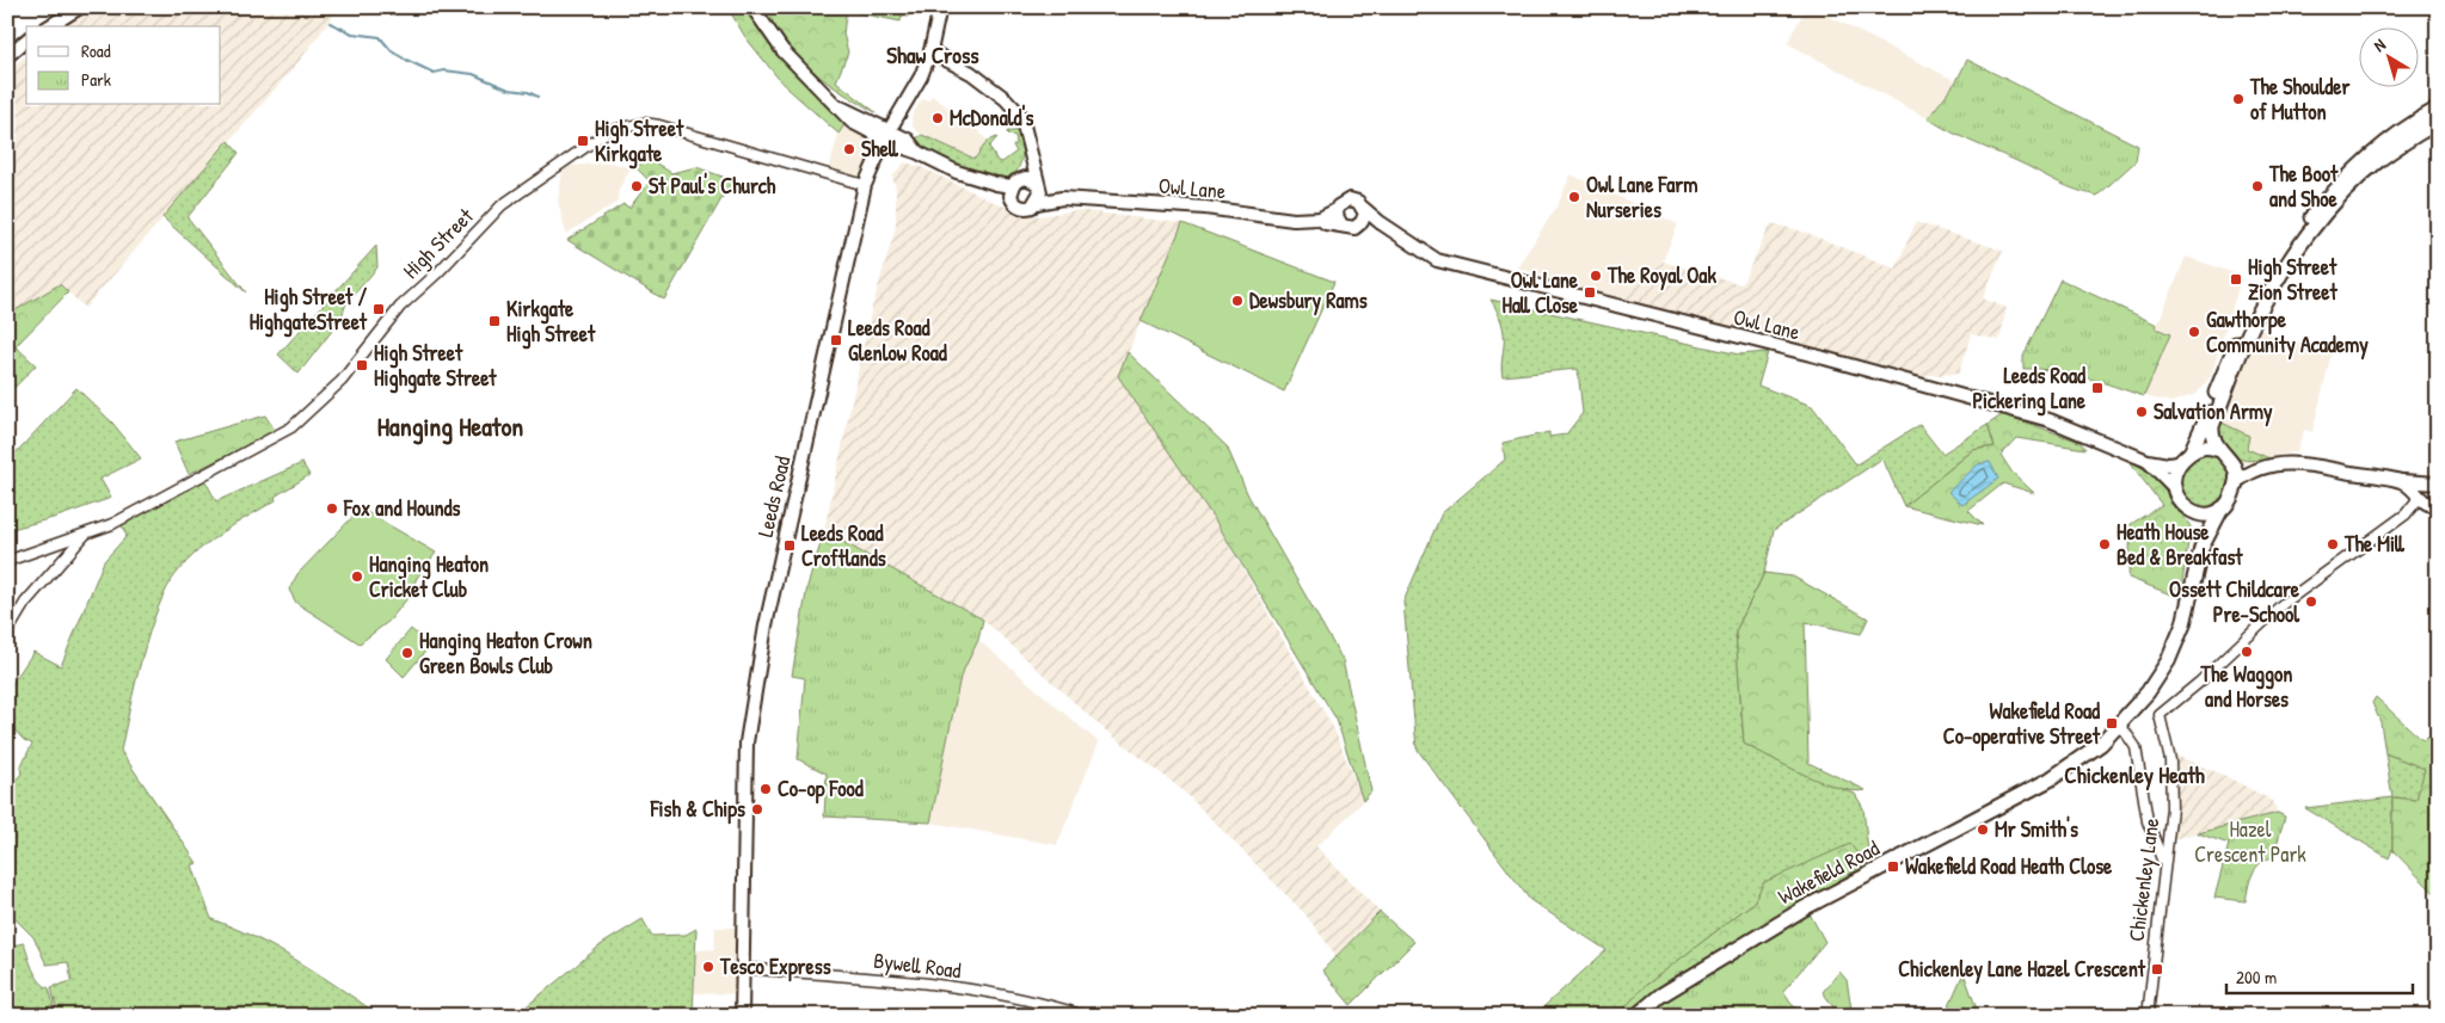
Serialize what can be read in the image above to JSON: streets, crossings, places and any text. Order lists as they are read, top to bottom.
{
  "streets": {
    "highway": ["Wakefield Road"],
    "main road": ["Owl Lane", "Leeds Road"],
    "street": ["High Street", "Chickenley Lane", "Bywell Road"]
  },
  "crossings": [
    ["High Street", "Leeds Road"],
    ["Leeds Road", "Bywell Road"]
  ],
  "districts": ["Shaw Cross", "Hanging Heaton", "Chickenley Heath"],
  "parks": ["Hazel Crescent Park"],
  "places": {
    "other": [
      "The Shoulder of Mutton",
      "McDonald's",
      "Shell",
      "St Paul's Church",
      "The Boot and Shoe",
      "Owl Lane Farm Nurseries",
      "The Royal Oak",
      "Dewsbury Rams",
      "Gawthorpe Community Academy",
      "Salvation Army",
      "Fox and Hounds",
      "Heath House Bed & Breakfast",
      "The Mill",
      "Hanging Heaton Cricket Club",
      "Ossett Childcare Pre-School",
      "The Waggon and Horses",
      "Hanging Heaton Crown Green Bowls Club",
      "Co-op Food",
      "Fish & Chips",
      "Mr Smith's",
      "Tesco Express"
    ],
    "transit": [
      "High Street Kirkgate",
      "High Street Zion Street",
      "Owl Lane Hall Close",
      "High Street / HighgateStreet",
      "Kirkgate High Street",
      "Leeds Road Glenlow Road",
      "High Street Highgate Street",
      "Leeds Road Pickering Lane",
      "Leeds Road Croftlands",
      "Wakefield Road Co-operative Street",
      "Wakefield Road Heath Close",
      "Chickenley Lane Hazel Crescent"
    ]
  },
  "legend": ["Road", "Park"],
  "scale_bar": "200 m",
  "north": "top left"
}
